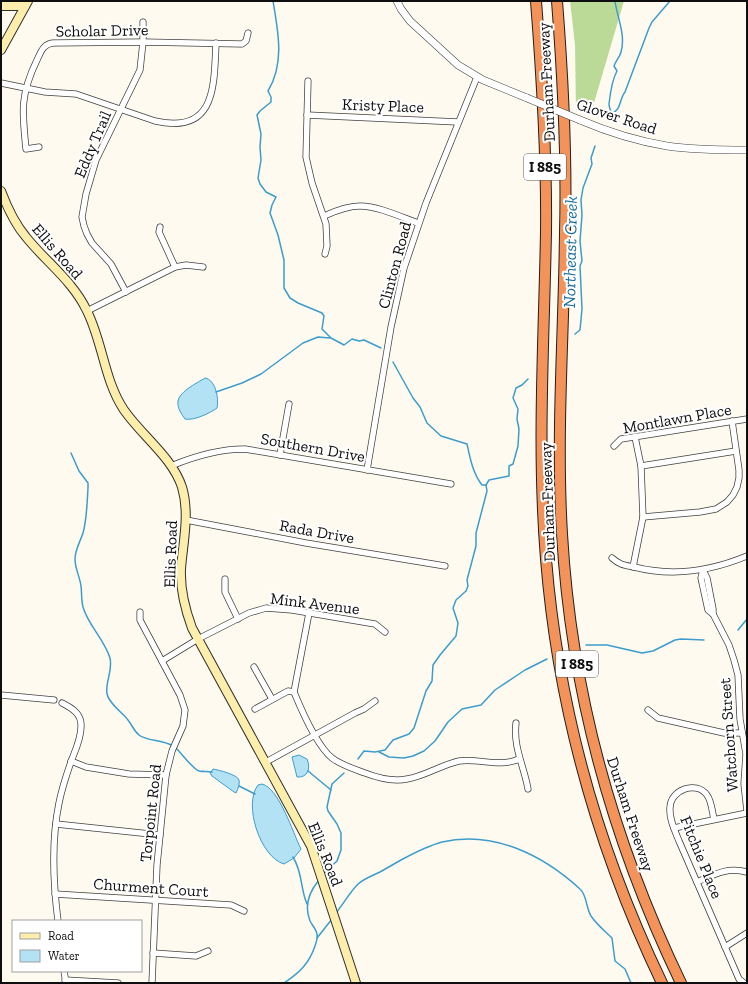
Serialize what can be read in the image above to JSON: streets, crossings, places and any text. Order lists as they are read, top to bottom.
{
  "streets": {
    "highway": ["Durham Freeway", "I 885"],
    "main road": ["Ellis Road"],
    "street": [
      "Scholar Drive",
      "Kristy Place",
      "Glover Road",
      "Eddy Trail",
      "Clinton Road",
      "Montlawn Place",
      "Southern Drive",
      "Rada Drive",
      "Mink Avenue",
      "Watchorn Street",
      "Torpoint Road",
      "Fitchie Place",
      "Churment Court"
    ]
  },
  "crossings": [
    ["Scholar Drive", "Eddy Trail"],
    ["Kristy Place", "Clinton Road"],
    ["Glover Road", "Clinton Road"],
    ["Ellis Road", "Southern Drive"],
    ["Ellis Road", "Rada Drive"],
    ["Ellis Road", "Mink Avenue"],
    ["Clinton Road", "Southern Drive"],
    ["Mink Avenue", "Torpoint Road"],
    ["Torpoint Road", "Churment Court"]
  ],
  "water": ["Northeast Creek"],
  "legend": ["Road", "Water"]
}
